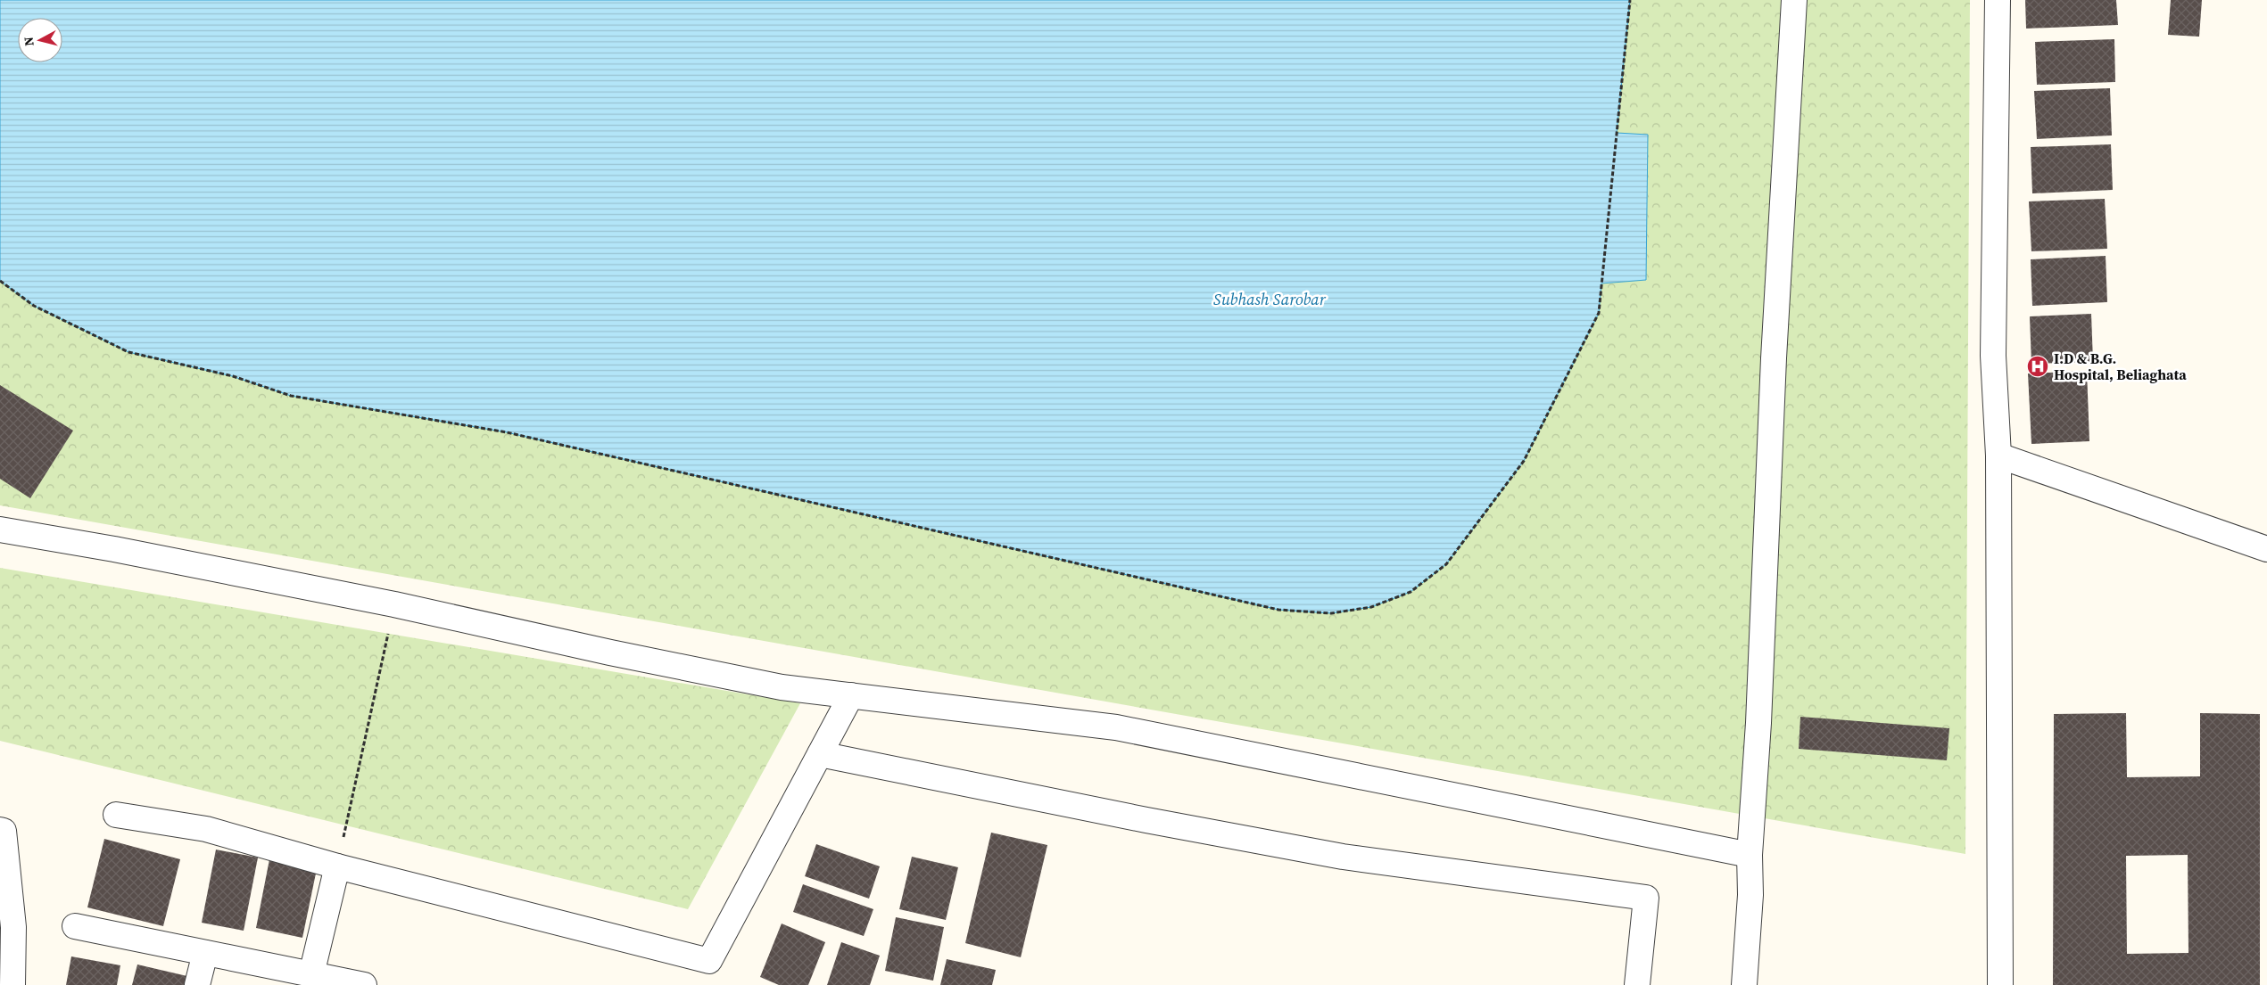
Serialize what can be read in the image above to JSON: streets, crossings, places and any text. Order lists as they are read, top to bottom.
{
  "water": ["Subhash Sarobar"],
  "places": {
    "hospital": ["I.D & B.G. Hospital, Beliaghata"]
  },
  "north": "left"
}
